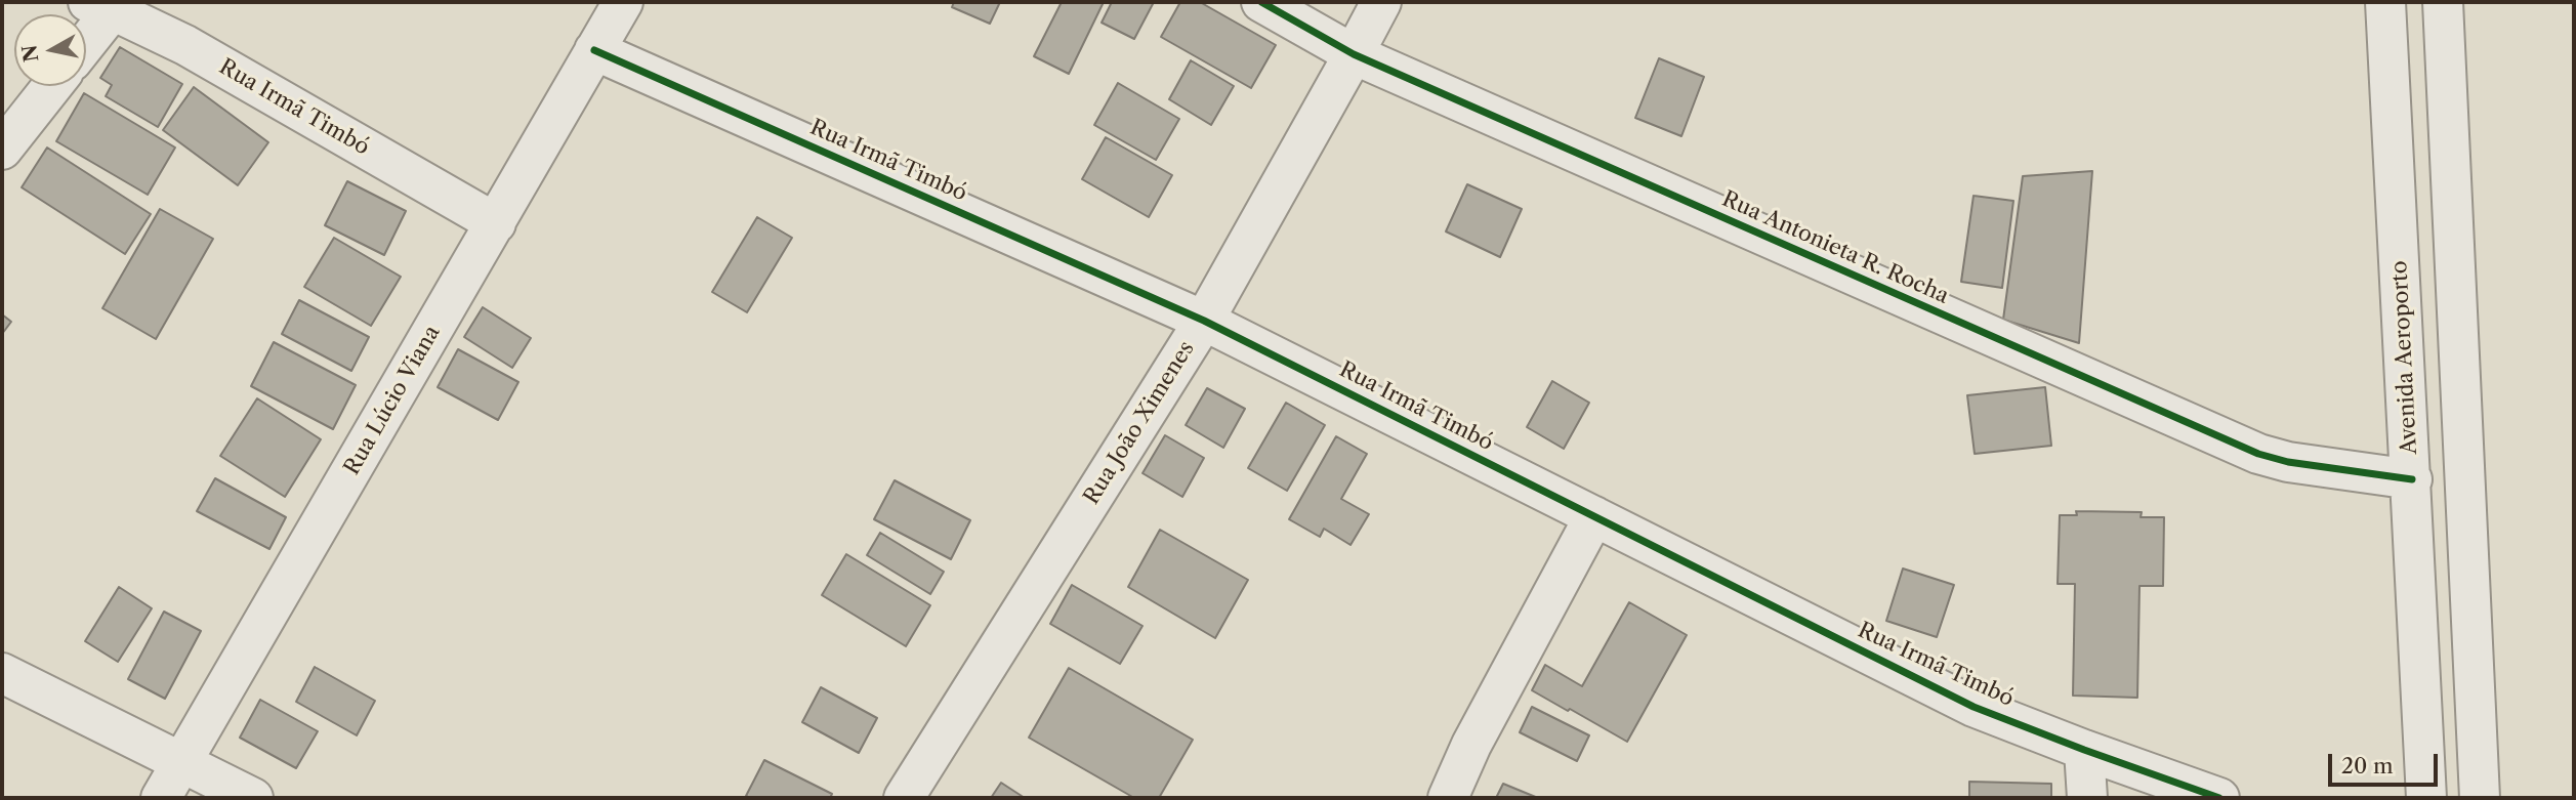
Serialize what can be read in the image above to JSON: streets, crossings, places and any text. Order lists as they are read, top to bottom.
{
  "streets": {
    "street": [
      "Rua Irmã Timbó",
      "Rua Antonieta R. Rocha",
      "Avenida Aeroporto",
      "Rua Lúcio Viana",
      "Rua João Ximenes"
    ]
  },
  "crossings": [
    ["Rua Irmã Timbó", "Rua Lúcio Viana"],
    ["Rua Irmã Timbó", "Rua João Ximenes"],
    ["Rua Antonieta R. Rocha", "Avenida Aeroporto"],
    ["Rua Antonieta R. Rocha", "Rua João Ximenes"]
  ],
  "scale_bar": "20 m",
  "north": "left"
}
